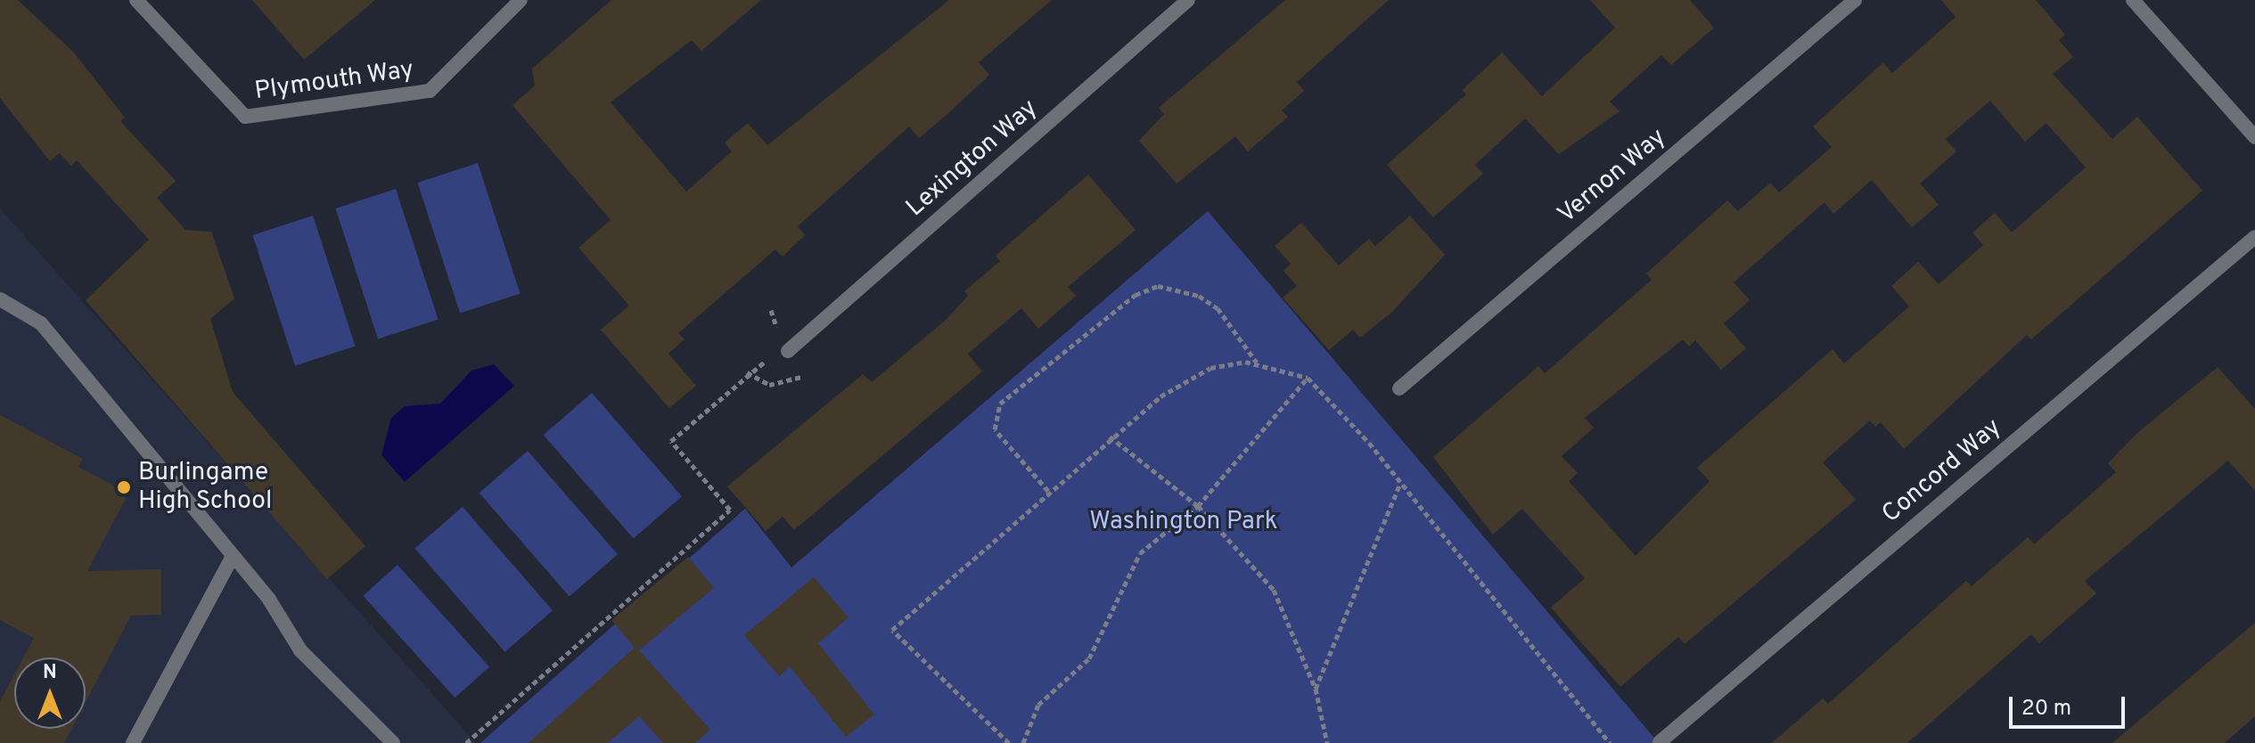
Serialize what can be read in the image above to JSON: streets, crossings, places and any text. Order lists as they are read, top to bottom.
{
  "streets": {
    "street": [
      "Plymouth Way",
      "Lexington Way",
      "Vernon Way",
      "Concord Way"
    ]
  },
  "parks": ["Washington Park"],
  "places": ["Burlingame High School"],
  "scale_bar": "20 m",
  "north": "top"
}
